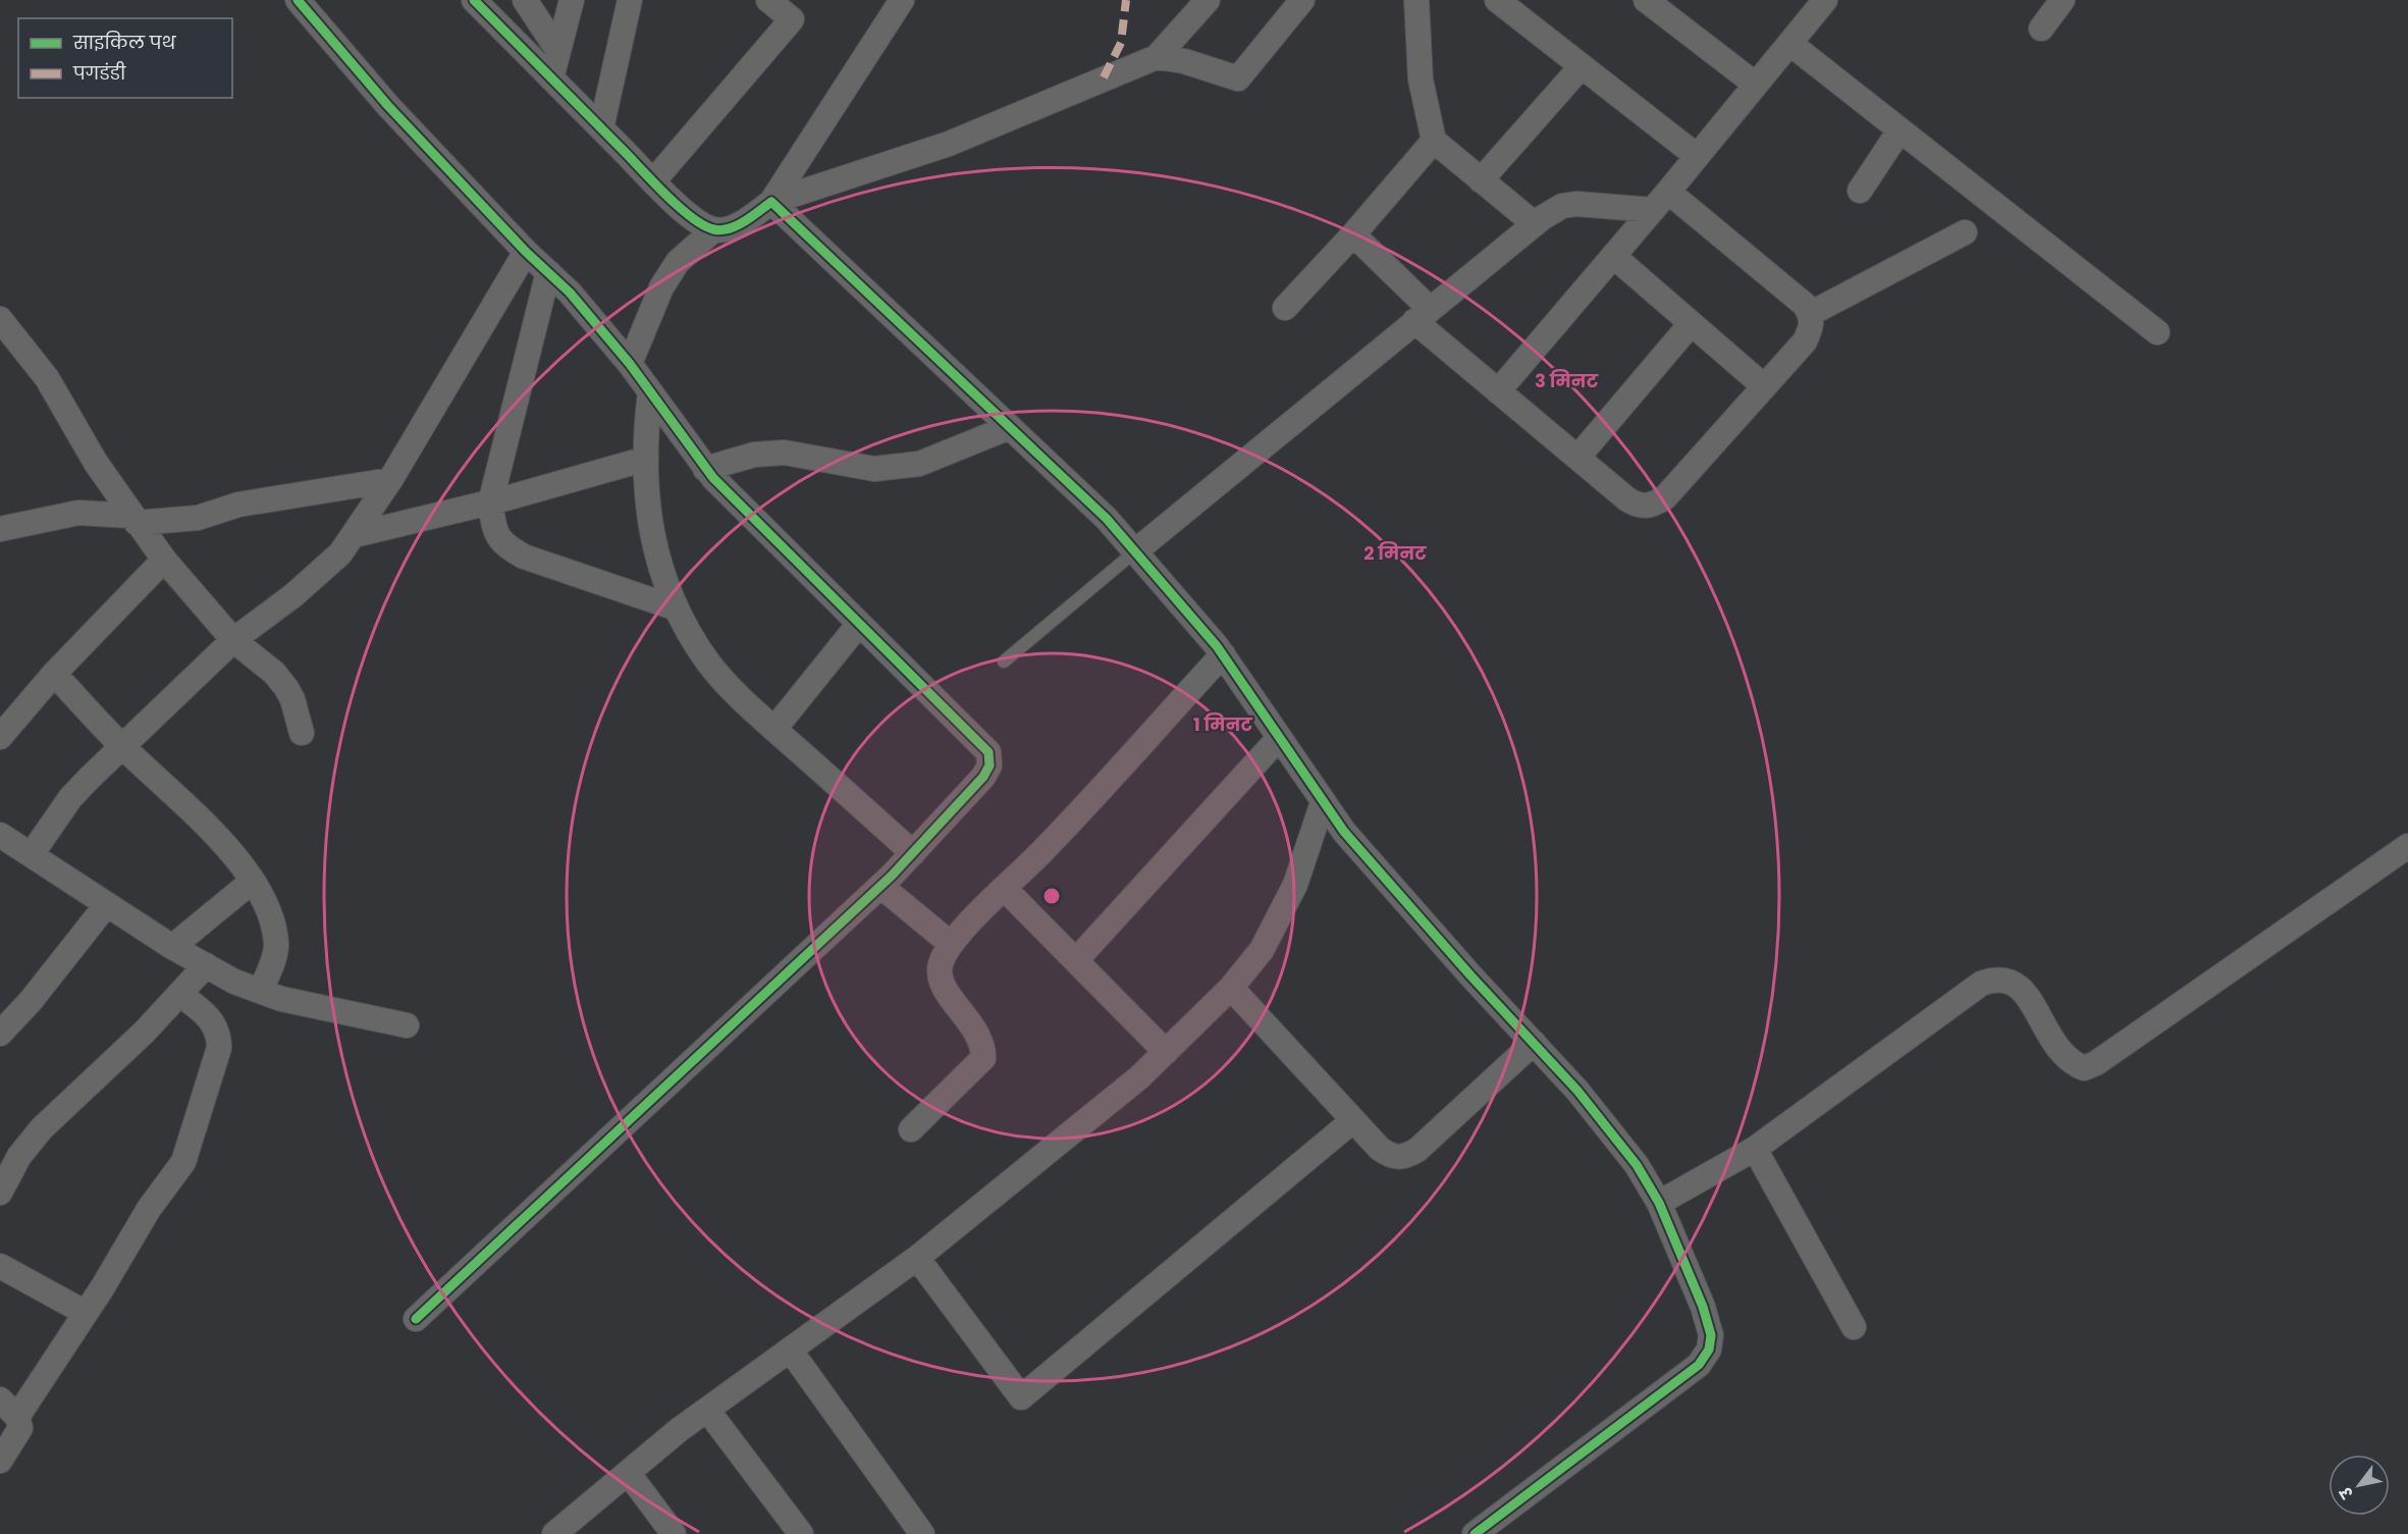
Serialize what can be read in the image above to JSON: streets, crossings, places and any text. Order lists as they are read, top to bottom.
{
  "legend": ["साइकिल पथ", "पगडंडी"],
  "north": "bottom left",
  "rings": ["3 मिनट", "2 मिनट", "1 मिनट"]
}
